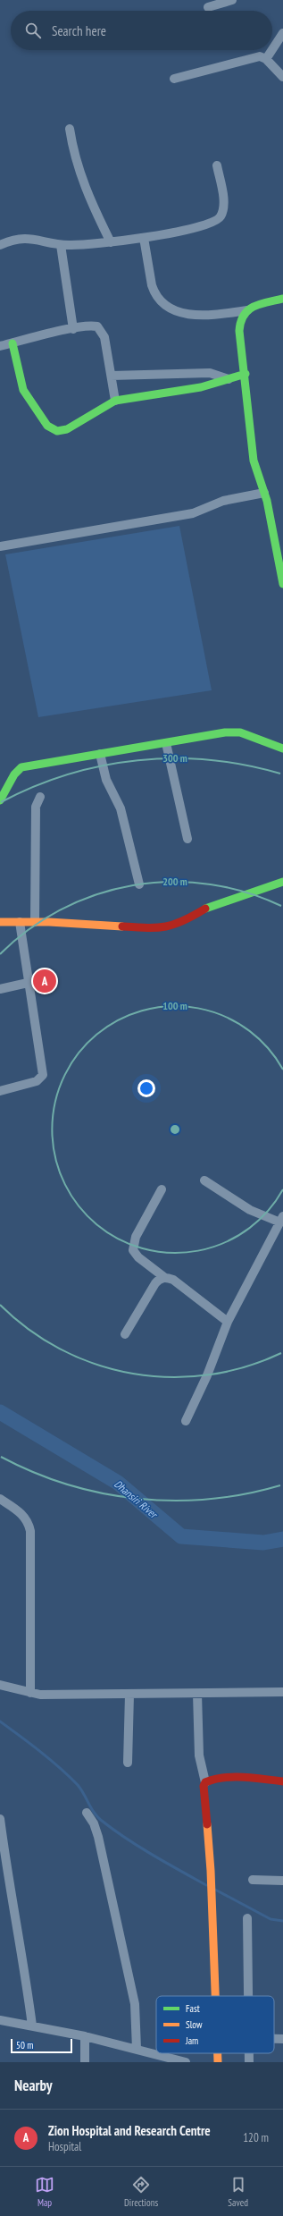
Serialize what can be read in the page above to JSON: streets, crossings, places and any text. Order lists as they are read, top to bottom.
{
  "water": ["Dhansiri River"],
  "legend": ["Fast", "Slow", "Jam"],
  "scale_bar": "50 m",
  "page": {
    "search": "Search here",
    "pins": "A",
    "scale": "50 m",
    "heading": "Nearby",
    "list": [
      {
        "mark": "A",
        "name": "Zion Hospital and Research Centre",
        "note": "Hospital",
        "value": "120 m"
      }
    ],
    "nav": ["Map", "Directions", "Saved"]
  },
  "rings": ["300 m", "200 m", "100 m"]
}
